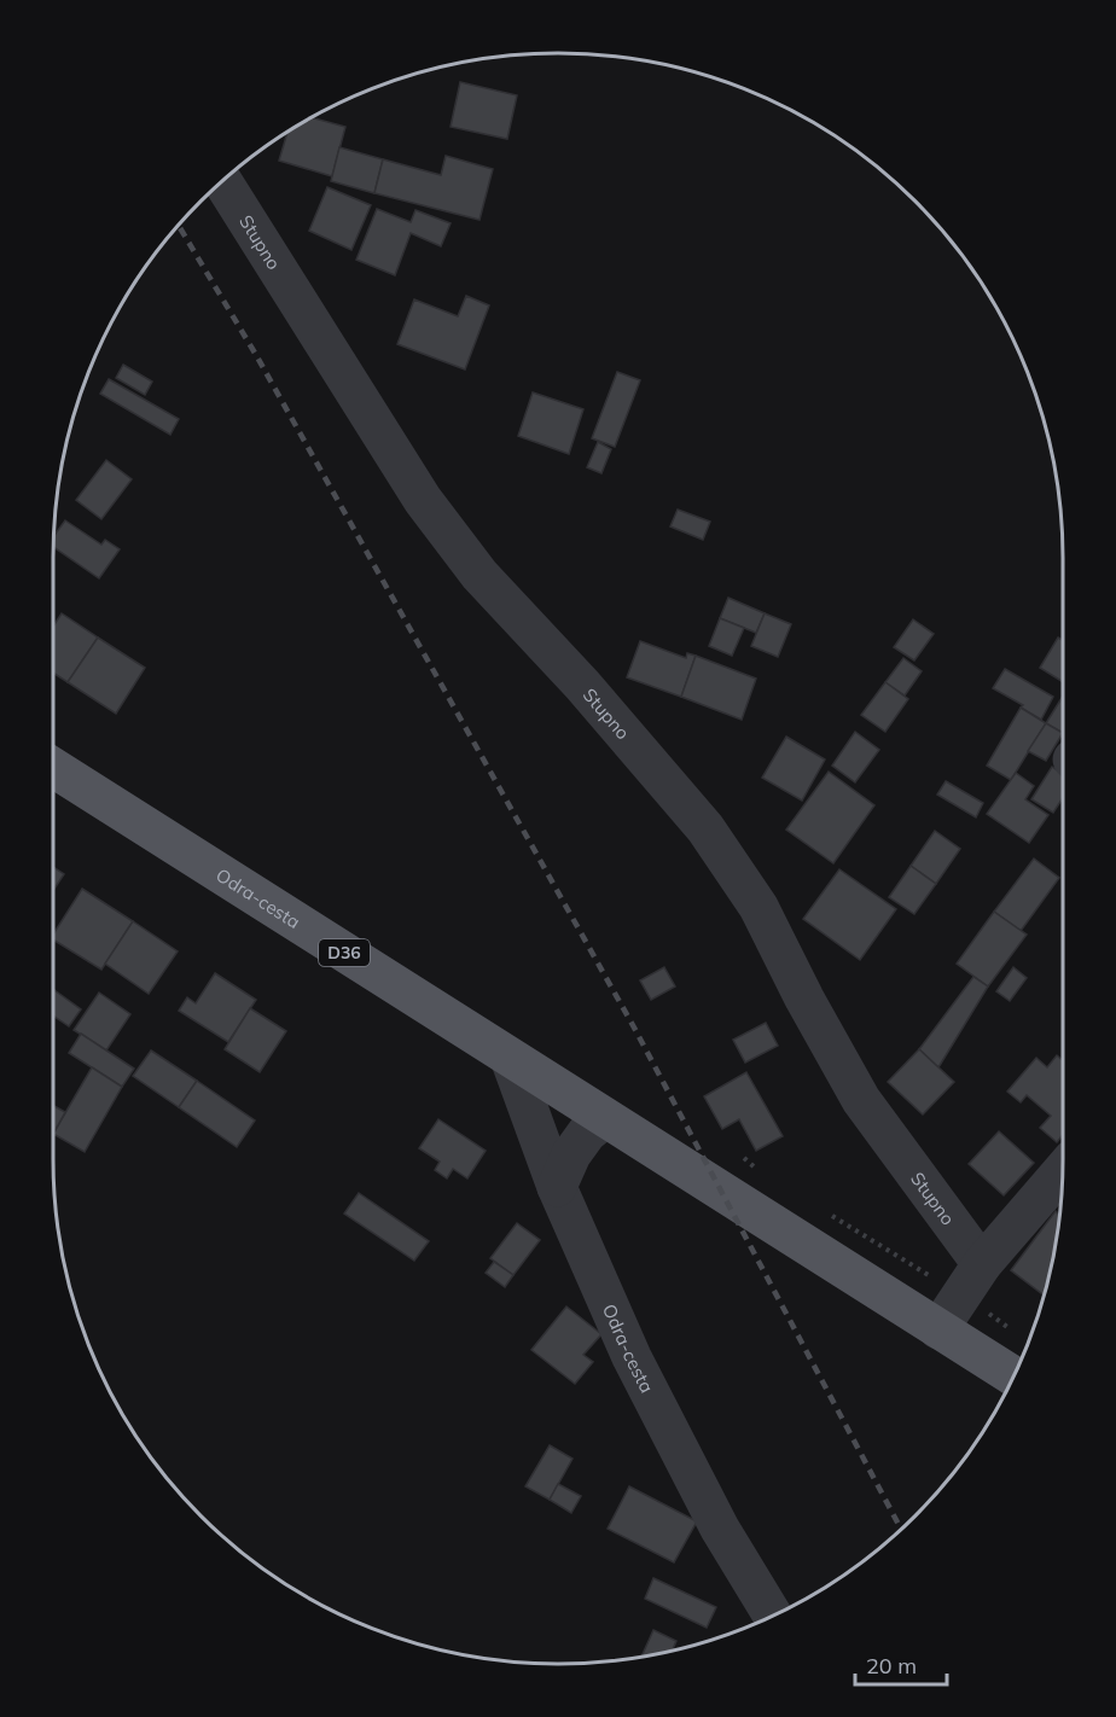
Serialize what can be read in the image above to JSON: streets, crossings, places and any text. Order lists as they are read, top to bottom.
{
  "streets": {
    "main road": ["Odra-cesta", "D36"],
    "street": ["Stupno"]
  },
  "crossings": [
    ["Odra-cesta", "D36"]
  ],
  "scale_bar": "20 m"
}
